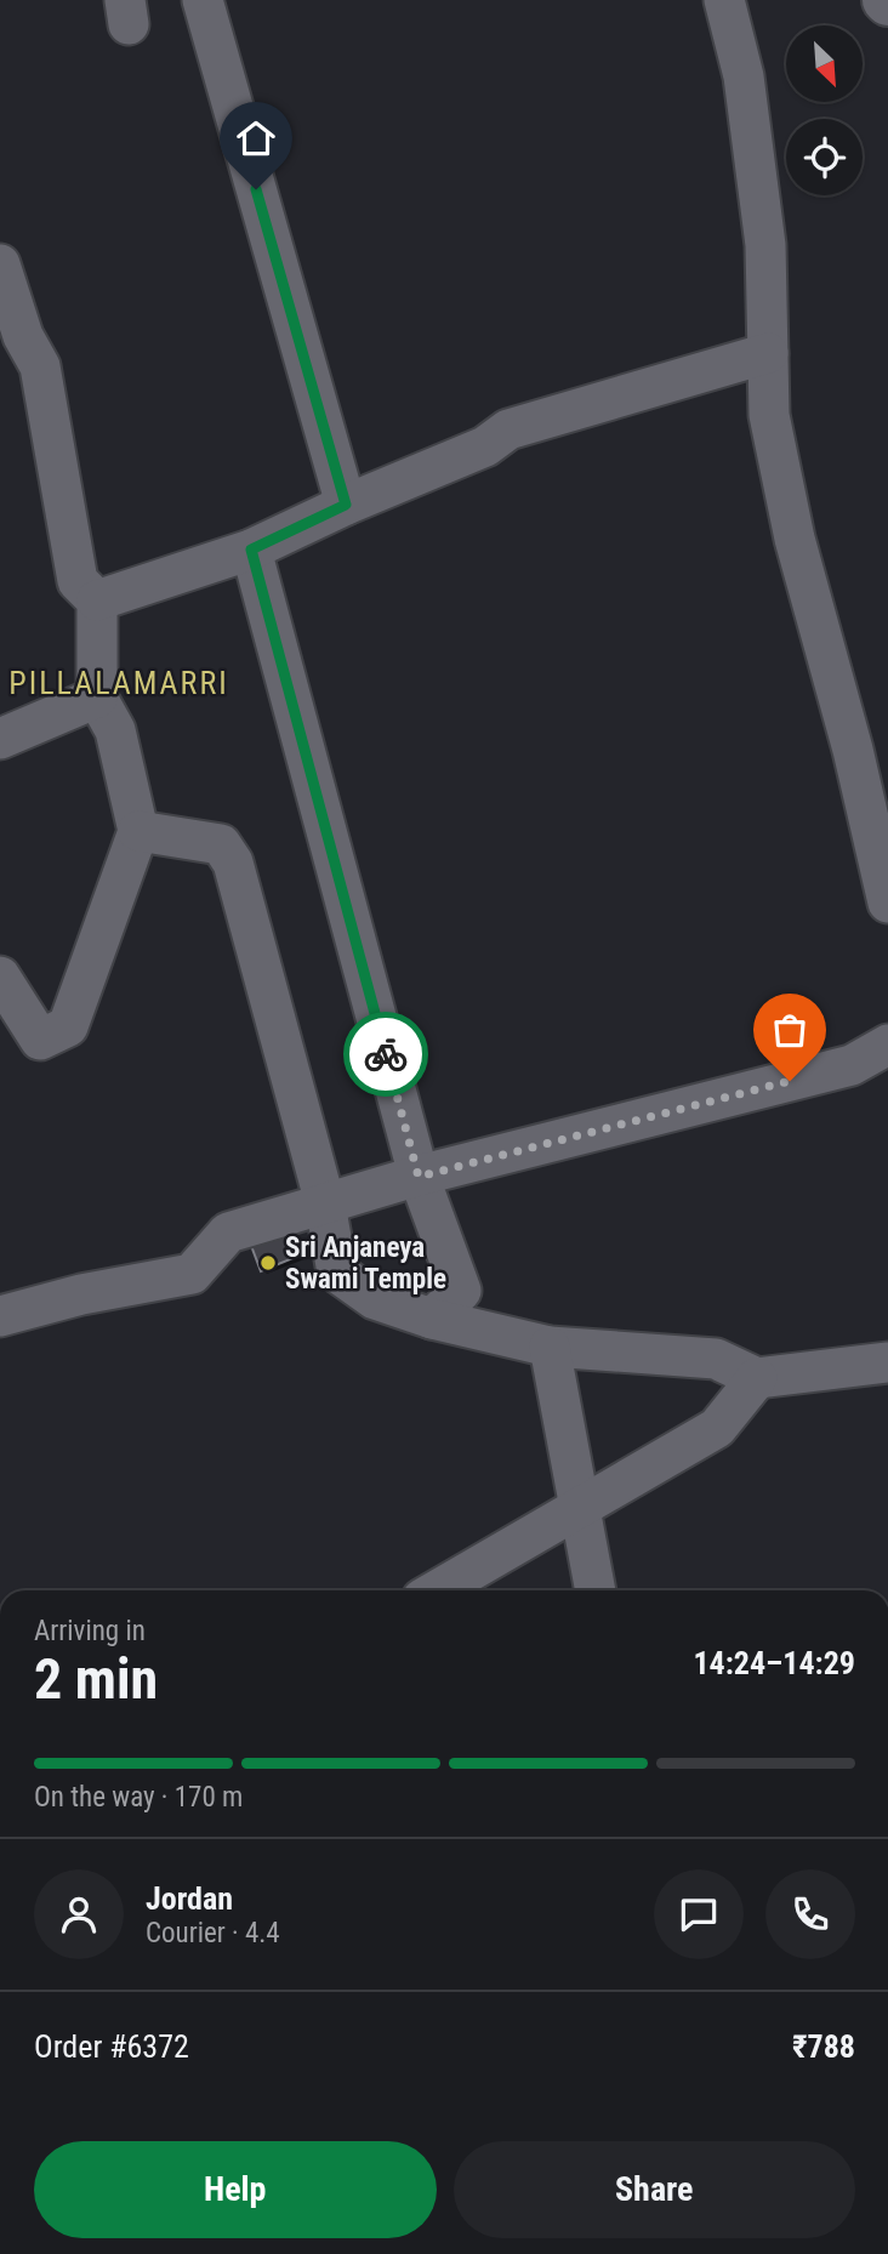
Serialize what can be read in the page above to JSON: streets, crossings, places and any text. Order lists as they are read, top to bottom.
{
  "districts": ["PILLALAMARRI"],
  "places": ["Sri Anjaneya Swami Temple"],
  "north": "bottom right",
  "page": {
    "heading": ["2 min", "Arriving in", "14:24–14:29"],
    "panel": [
      "Jordan",
      "Courier · 4.4",
      "Order #6372",
      "₹788"
    ],
    "bar": "On the way · 170 m",
    "buttons": ["Help", "Share"]
  }
}
